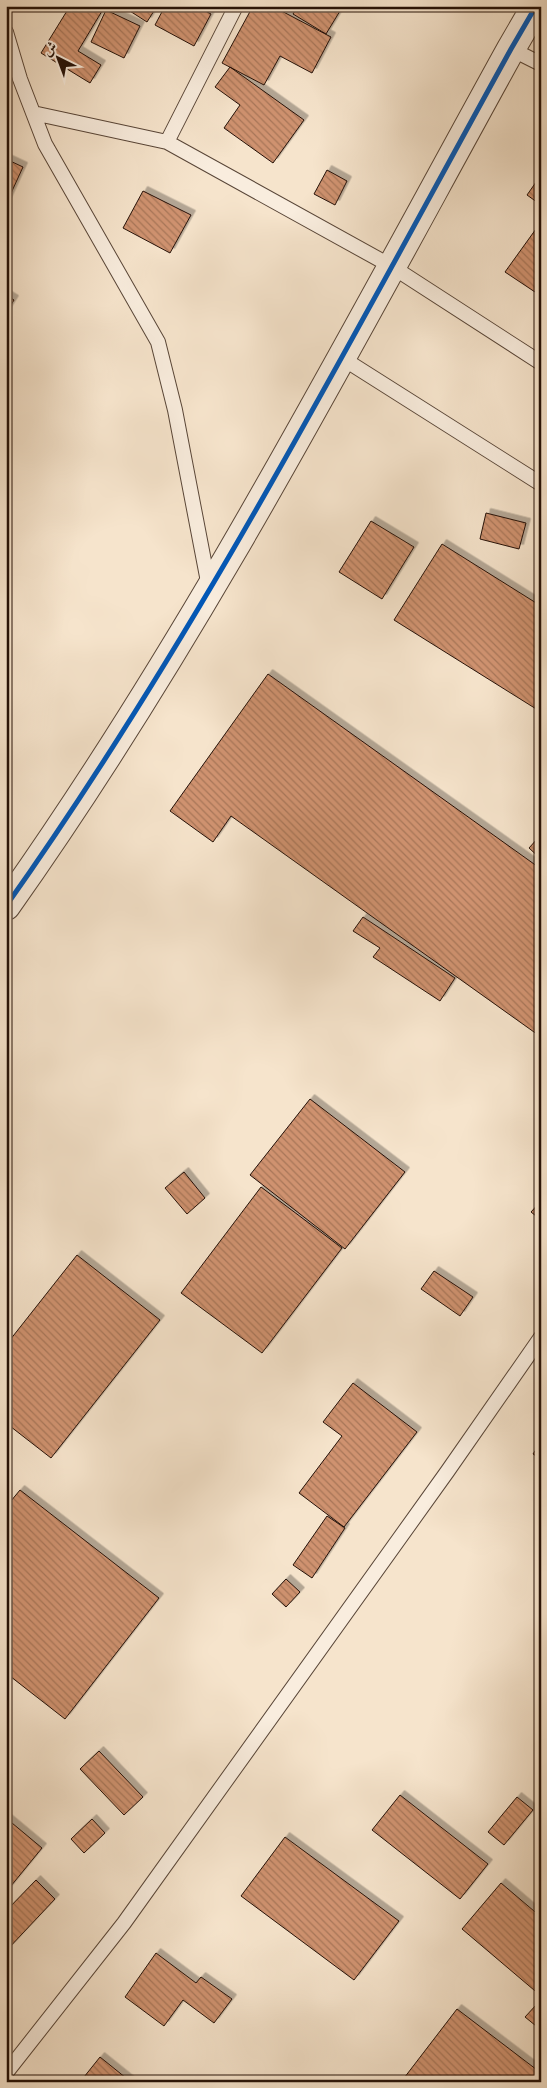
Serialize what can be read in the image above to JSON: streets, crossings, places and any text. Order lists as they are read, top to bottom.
{
  "north": "top left"
}
